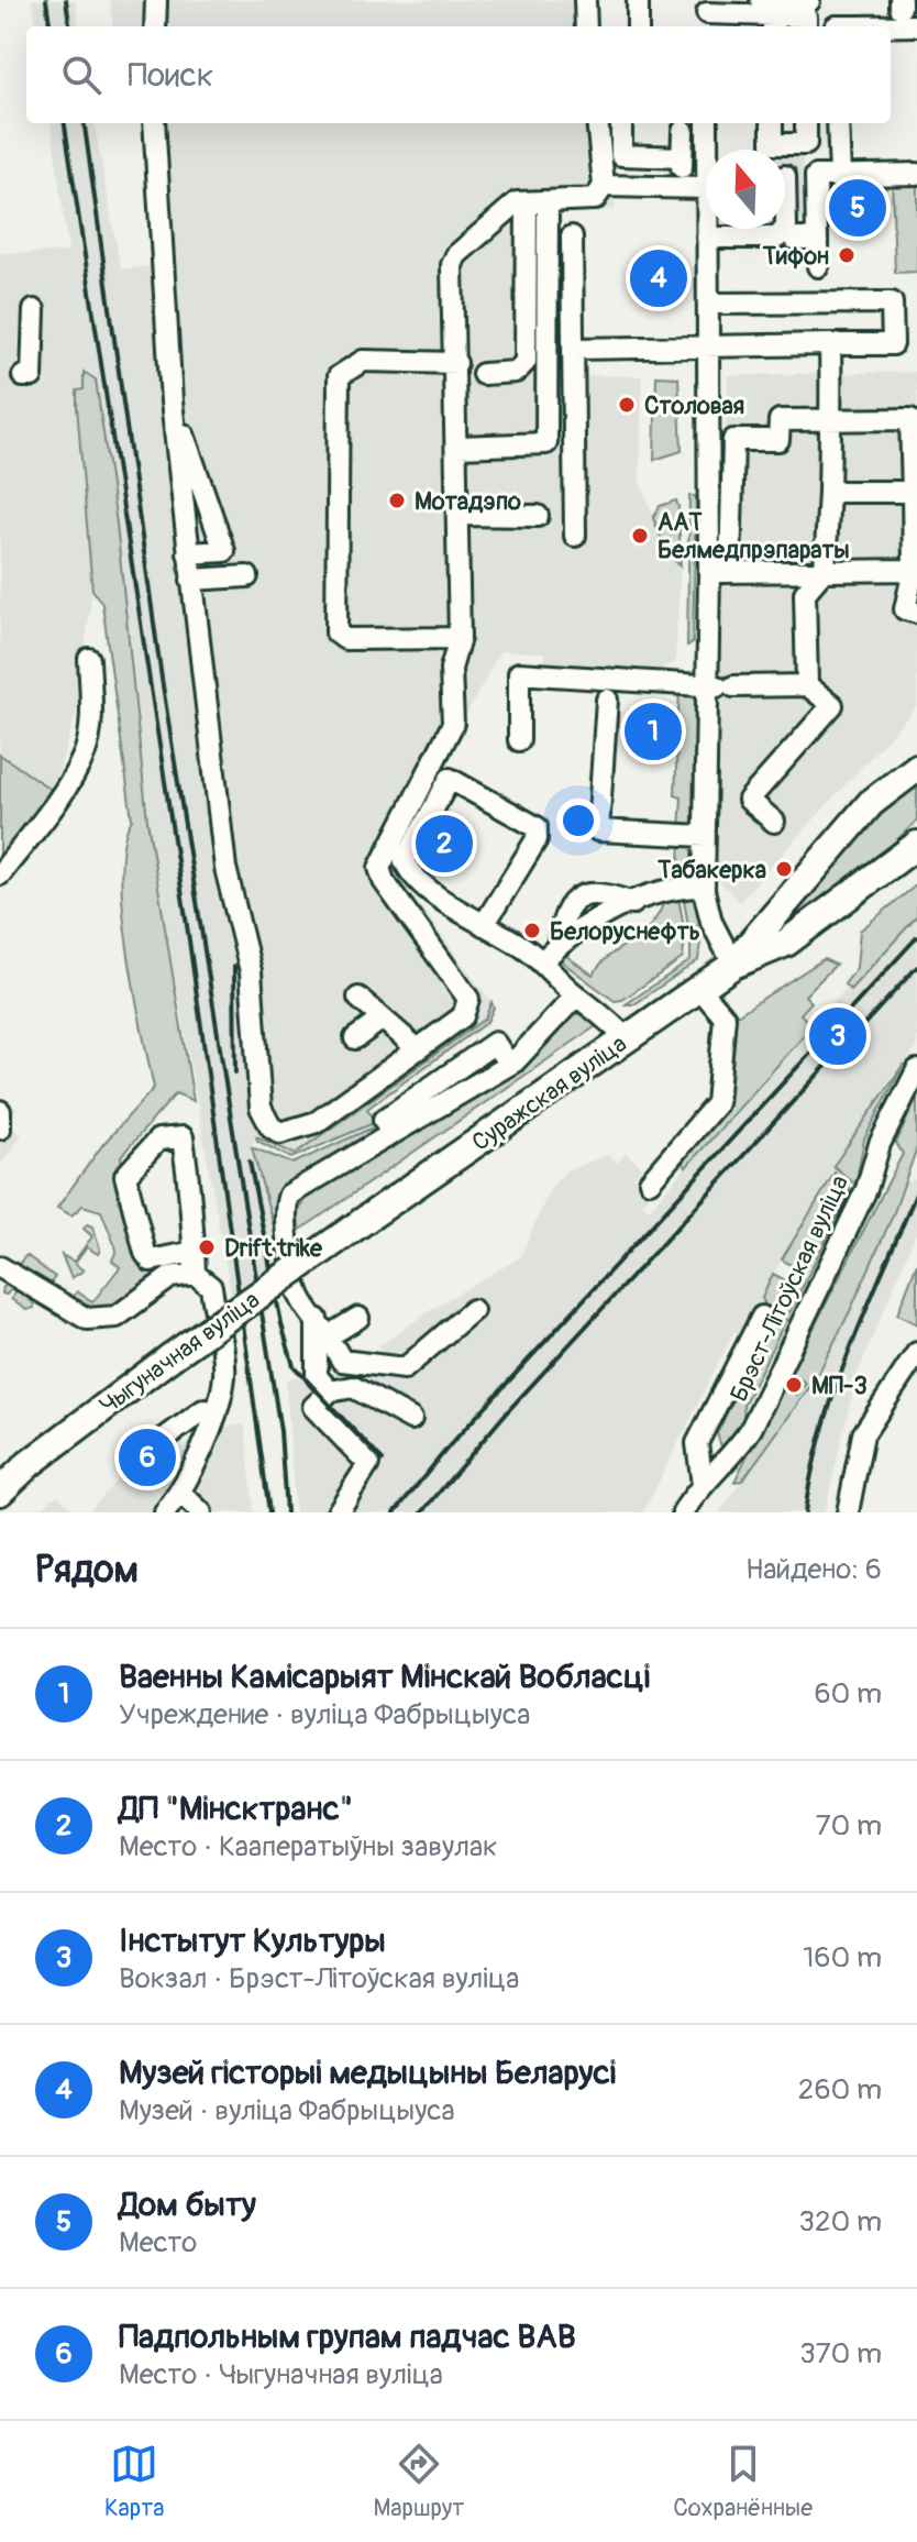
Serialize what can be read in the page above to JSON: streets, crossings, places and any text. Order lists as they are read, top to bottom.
{
  "streets": {
    "main road": ["Суражская вуліца", "Чыгуначная вуліца"],
    "street": ["Брэст-Літоўская вуліца"]
  },
  "crossings": [
    ["Суражская вуліца", "Чыгуначная вуліца"]
  ],
  "places": [
    "Тифон",
    "Столовая",
    "Мотадэпо",
    "ААТ Белмедпрэпараты",
    "Табакерка",
    "Белоруснефть",
    "Drift trike",
    "МП-3"
  ],
  "north": "top",
  "page": {
    "search": "Поиск",
    "pins": [
      "5",
      "4",
      "1",
      "2",
      "3",
      "6"
    ],
    "heading": ["Рядом", "Найдено: 6"],
    "list": [
      {
        "mark": "1",
        "name": "Ваенны Камісарыят Мінскай Вобласці",
        "note": "Учреждение · вуліца Фабрыцыуса",
        "value": "60 m"
      },
      {
        "mark": "2",
        "name": "ДП \"Мінсктранс\"",
        "note": "Место · Кааператыўны завулак",
        "value": "70 m"
      },
      {
        "mark": "3",
        "name": "Інстытут Культуры",
        "note": "Вокзал · Брэст-Літоўская вуліца",
        "value": "160 m"
      },
      {
        "mark": "4",
        "name": "Музей гісторыі медыцыны Беларусі",
        "note": "Музей · вуліца Фабрыцыуса",
        "value": "260 m"
      },
      {
        "mark": "5",
        "name": "Дом быту",
        "note": "Место",
        "value": "320 m"
      },
      {
        "mark": "6",
        "name": "Падпольным групам падчас ВАВ",
        "note": "Место · Чыгуначная вуліца",
        "value": "370 m"
      }
    ],
    "nav": ["Карта", "Маршрут", "Сохранённые"]
  }
}
